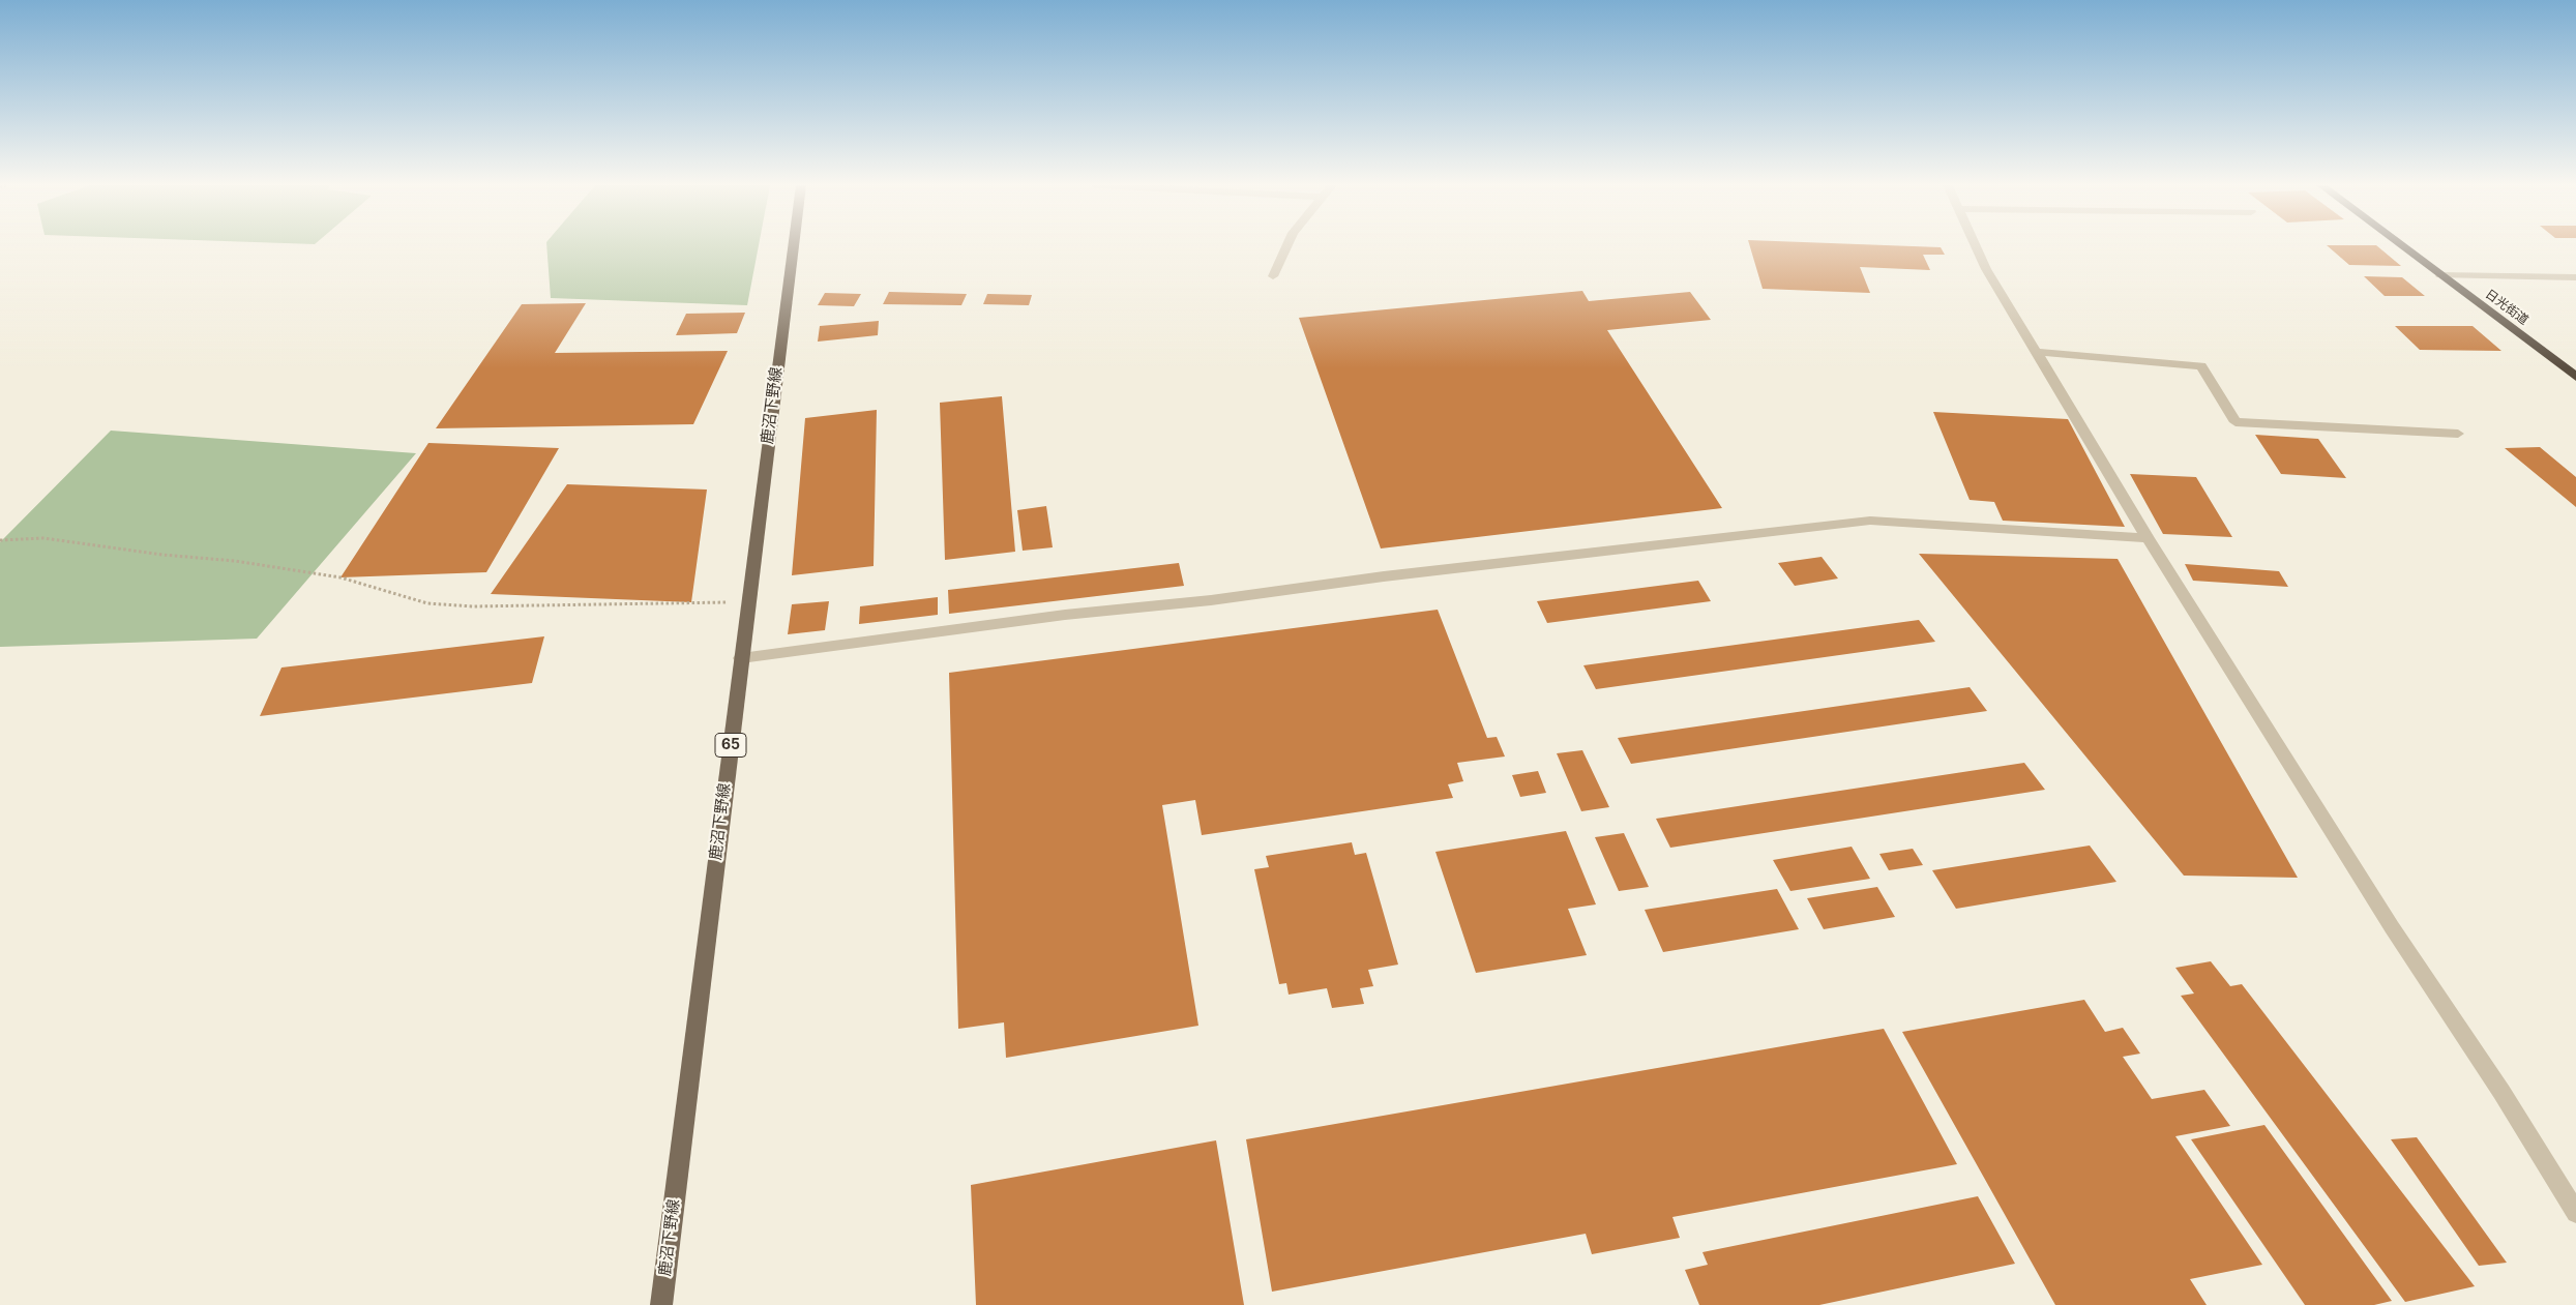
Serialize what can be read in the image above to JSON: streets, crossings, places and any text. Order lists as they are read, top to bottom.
{
  "streets": {
    "highway": ["日光街道"],
    "main road": ["鹿沼下野線", "65"]
  }
}
